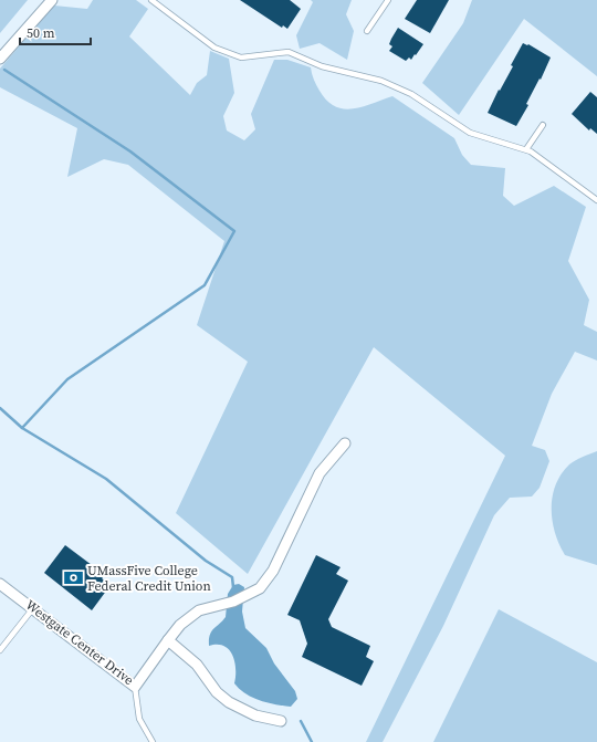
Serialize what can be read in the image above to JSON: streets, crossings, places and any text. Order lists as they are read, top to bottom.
{
  "streets": {
    "street": ["Westgate Center Drive"]
  },
  "places": {
    "bank": ["UMassFive College Federal Credit Union"]
  },
  "scale_bar": "50 m"
}
